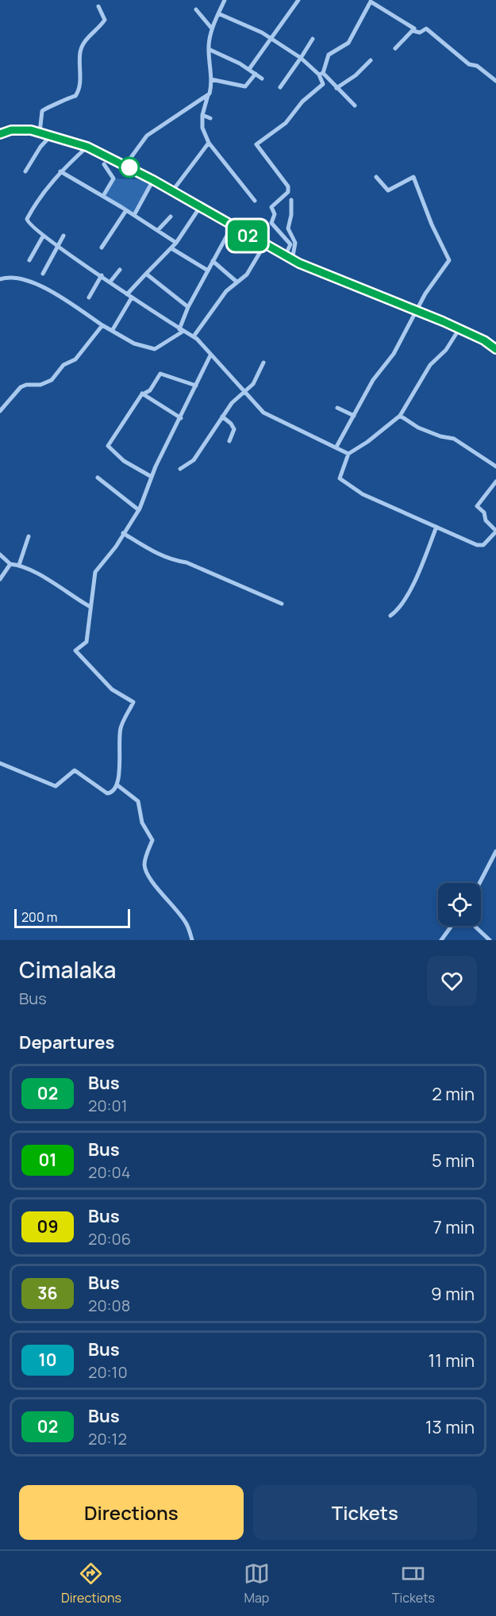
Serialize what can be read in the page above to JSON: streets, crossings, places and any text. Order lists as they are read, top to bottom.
{
  "lines": ["bus line 02"],
  "scale_bar": "200 m",
  "page": {
    "on_map": "02",
    "scale": "200 m",
    "heading": [
      ["Cimalaka", "Bus"],
      "Departures"
    ],
    "list": [
      {
        "mark": "02",
        "name": "Bus",
        "note": "20:01",
        "value": "2 min"
      },
      {
        "mark": "01",
        "name": "Bus",
        "note": "20:04",
        "value": "5 min"
      },
      {
        "mark": "09",
        "name": "Bus",
        "note": "20:06",
        "value": "7 min"
      },
      {
        "mark": "36",
        "name": "Bus",
        "note": "20:08",
        "value": "9 min"
      },
      {
        "mark": "10",
        "name": "Bus",
        "note": "20:10",
        "value": "11 min"
      },
      {
        "mark": "02",
        "name": "Bus",
        "note": "20:12",
        "value": "13 min"
      }
    ],
    "buttons": ["Directions", "Tickets"],
    "tabs": ["Directions", "Map", "Tickets"]
  }
}
